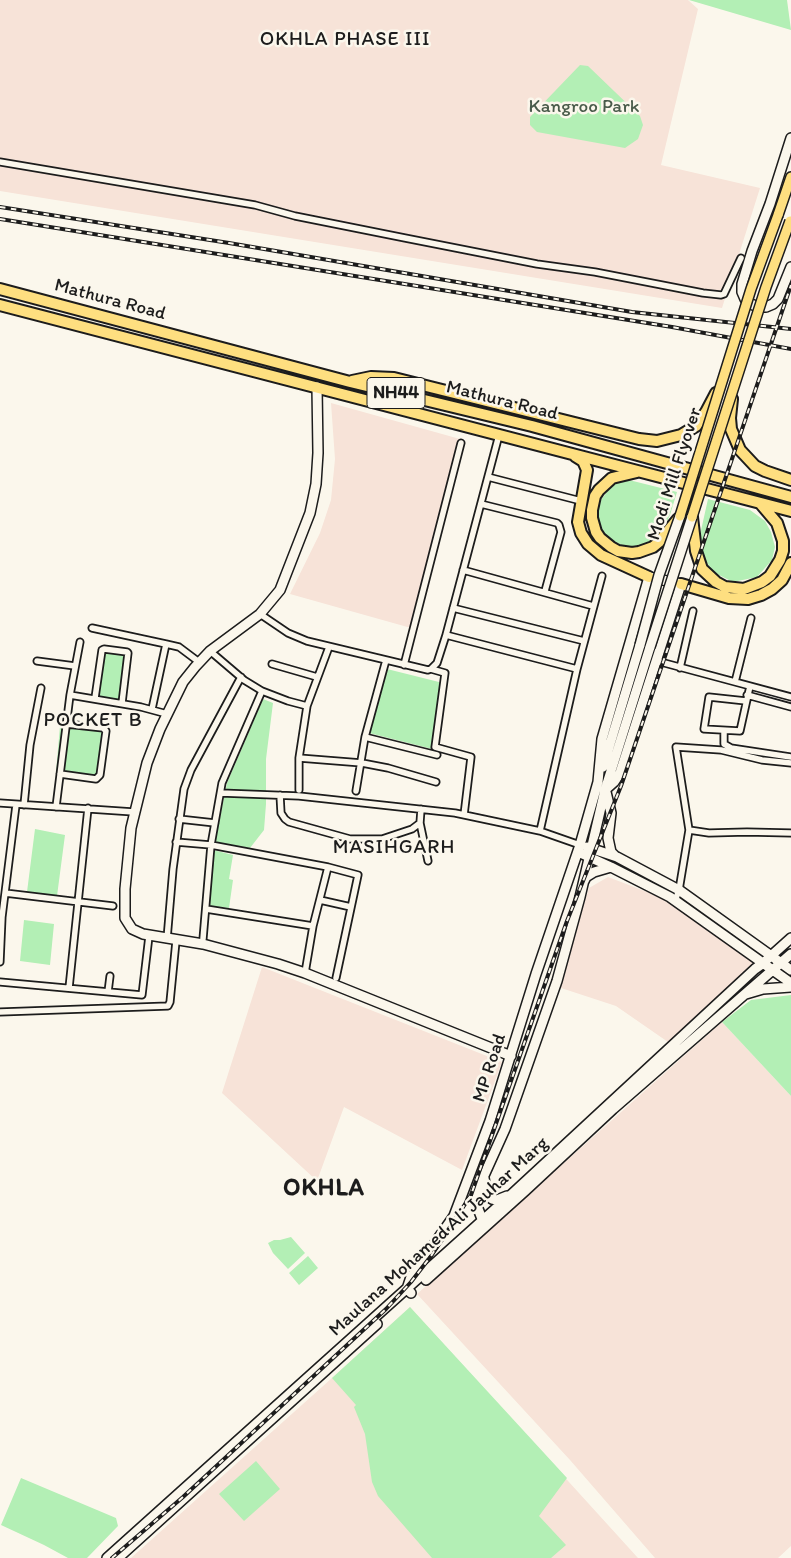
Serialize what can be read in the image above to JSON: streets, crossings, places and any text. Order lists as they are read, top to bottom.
{
  "streets": {
    "highway": ["Mathura Road", "NH44"],
    "main road": ["Modi Mill Flyover", "MP Road", "Maulana Mohamed Ali Jauhar Marg"]
  },
  "crossings": [
    ["Modi Mill Flyover", "MP Road"],
    ["MP Road", "Maulana Mohamed Ali Jauhar Marg"]
  ],
  "districts": [
    "OKHLA PHASE III",
    "POCKET B",
    "MASIHGARH",
    "OKHLA"
  ],
  "parks": ["Kangroo Park"]
}
